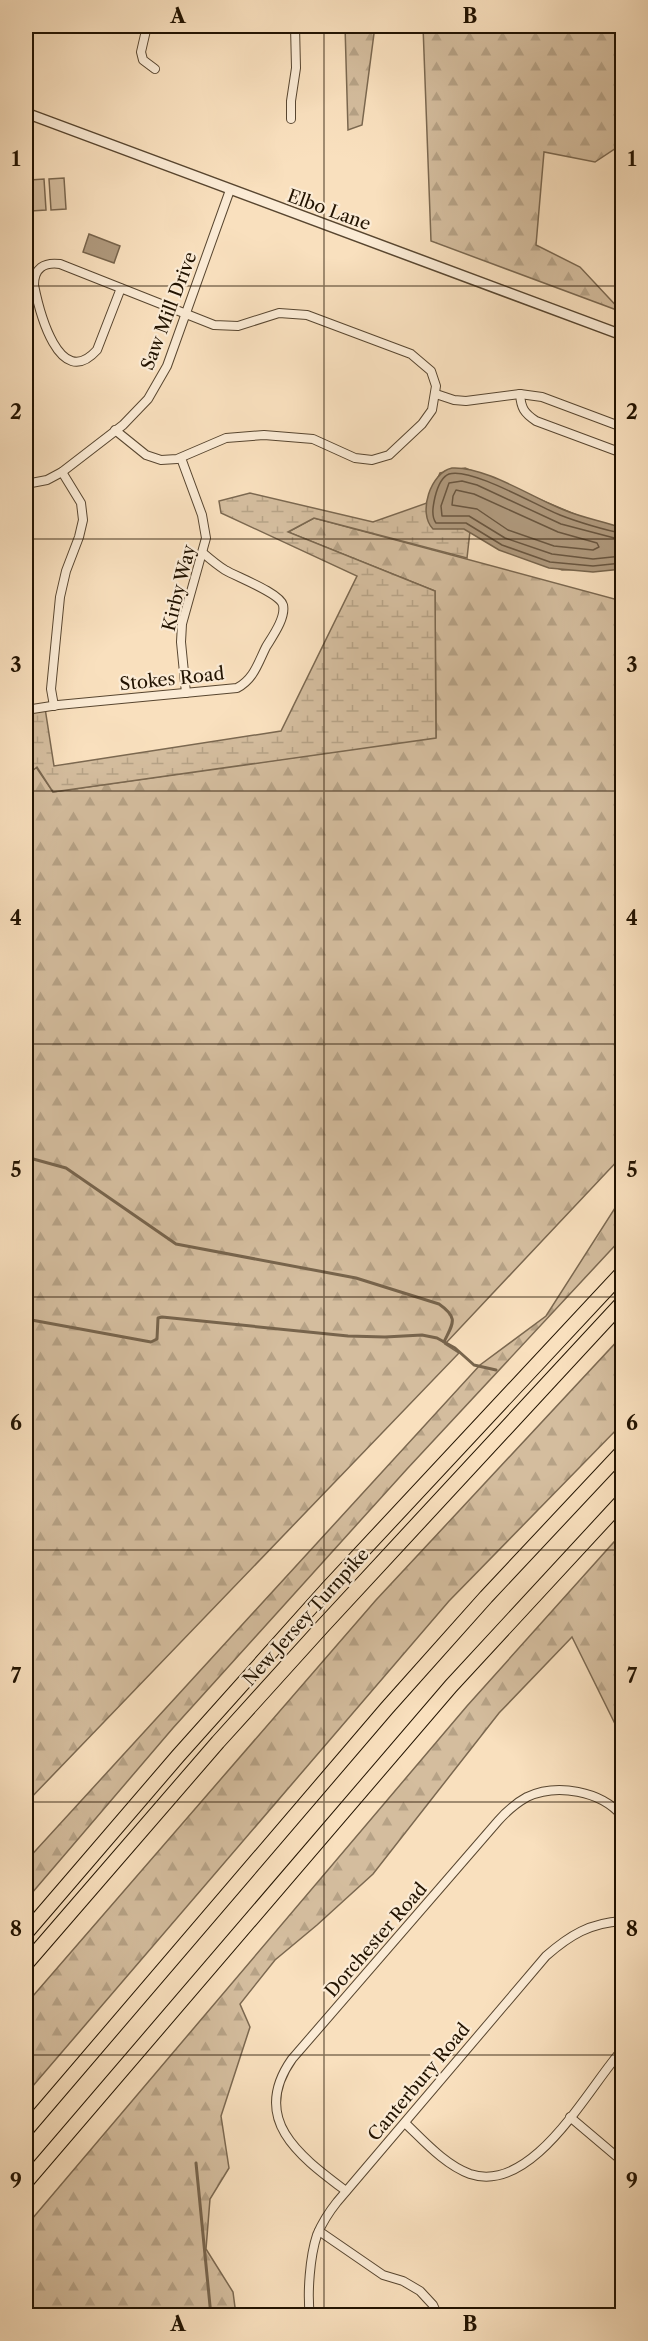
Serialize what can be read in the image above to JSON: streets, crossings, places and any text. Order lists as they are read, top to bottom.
{
  "streets": {
    "highway": ["New Jersey Turnpike"],
    "street": [
      "Elbo Lane",
      "Saw Mill Drive",
      "Kirby Way",
      "Stokes Road",
      "Dorchester Road",
      "Canterbury Road"
    ]
  },
  "crossings": [
    ["Elbo Lane", "Saw Mill Drive"],
    ["Kirby Way", "Stokes Road"],
    ["Dorchester Road", "Canterbury Road"]
  ],
  "grid": {
    "columns": ["A", "B"],
    "rows": [
      "1",
      "2",
      "3",
      "4",
      "5",
      "6",
      "7",
      "8",
      "9"
    ]
  }
}
